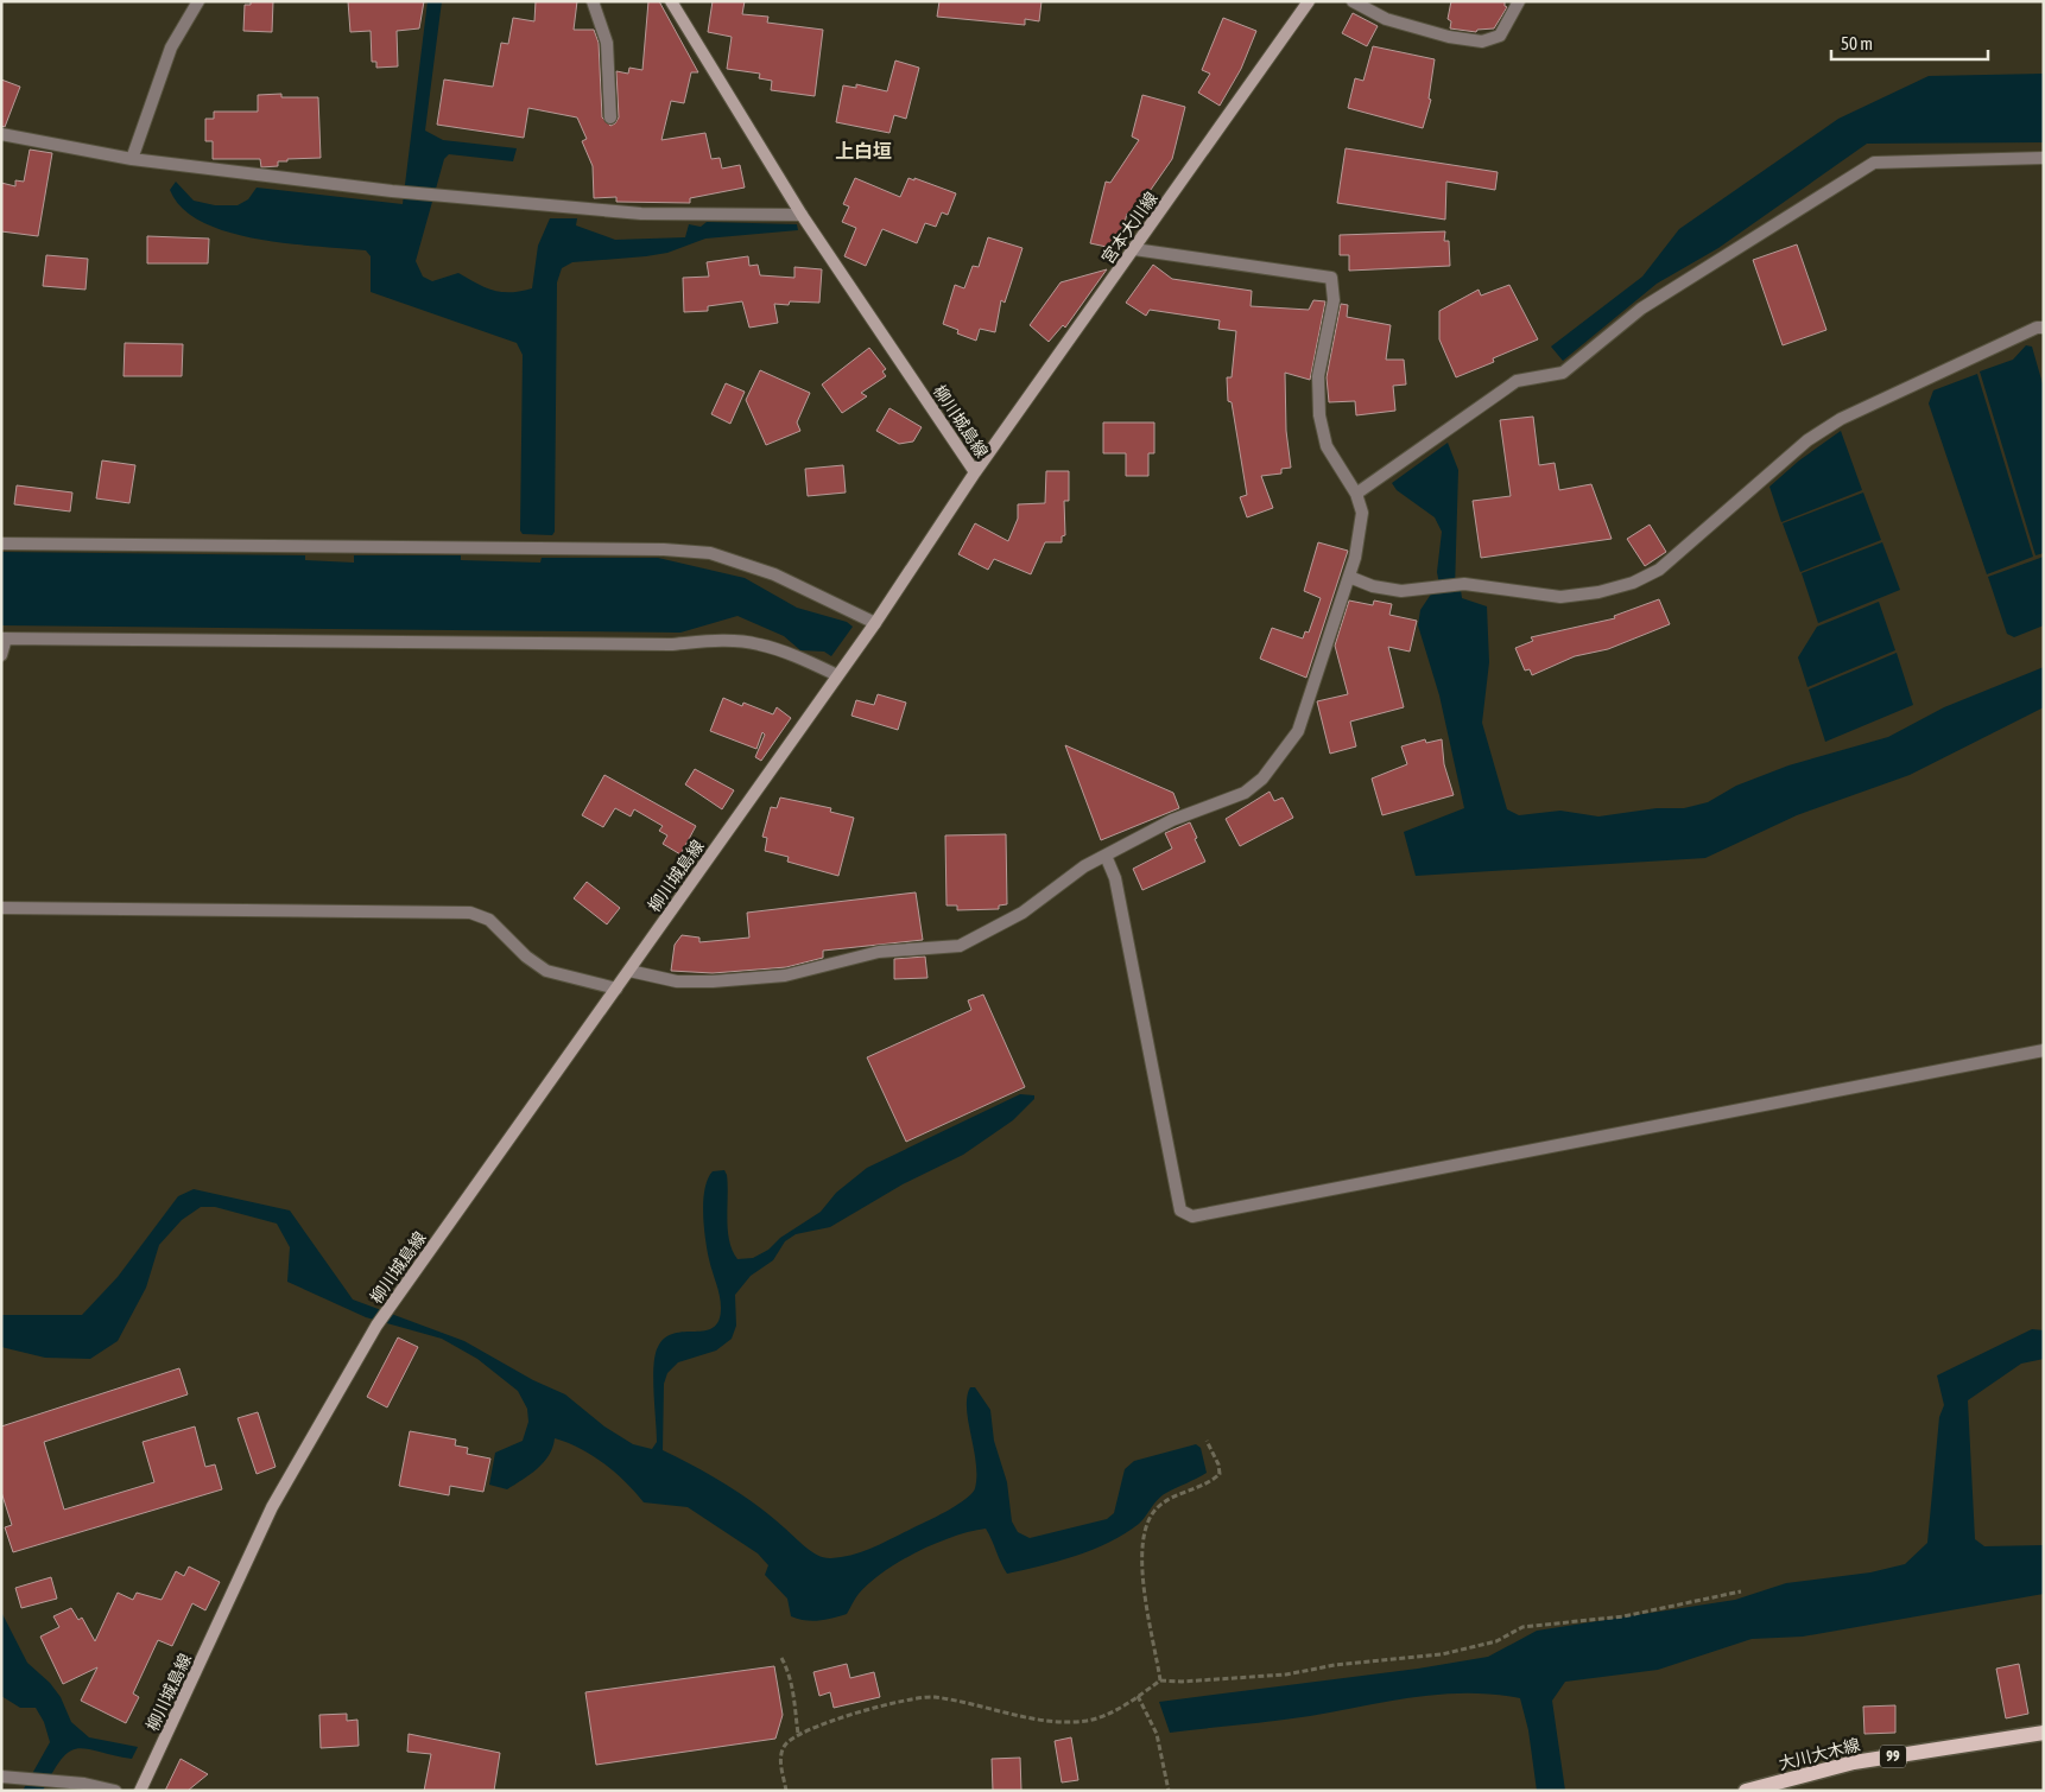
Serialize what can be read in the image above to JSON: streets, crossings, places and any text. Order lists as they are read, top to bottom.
{
  "streets": {
    "main road": [
      "宮本大川線",
      "柳川城島線",
      "大川大木線",
      "99"
    ]
  },
  "crossings": [
    ["宮本大川線", "柳川城島線"]
  ],
  "districts": ["上白垣"],
  "scale_bar": "50 m"
}
